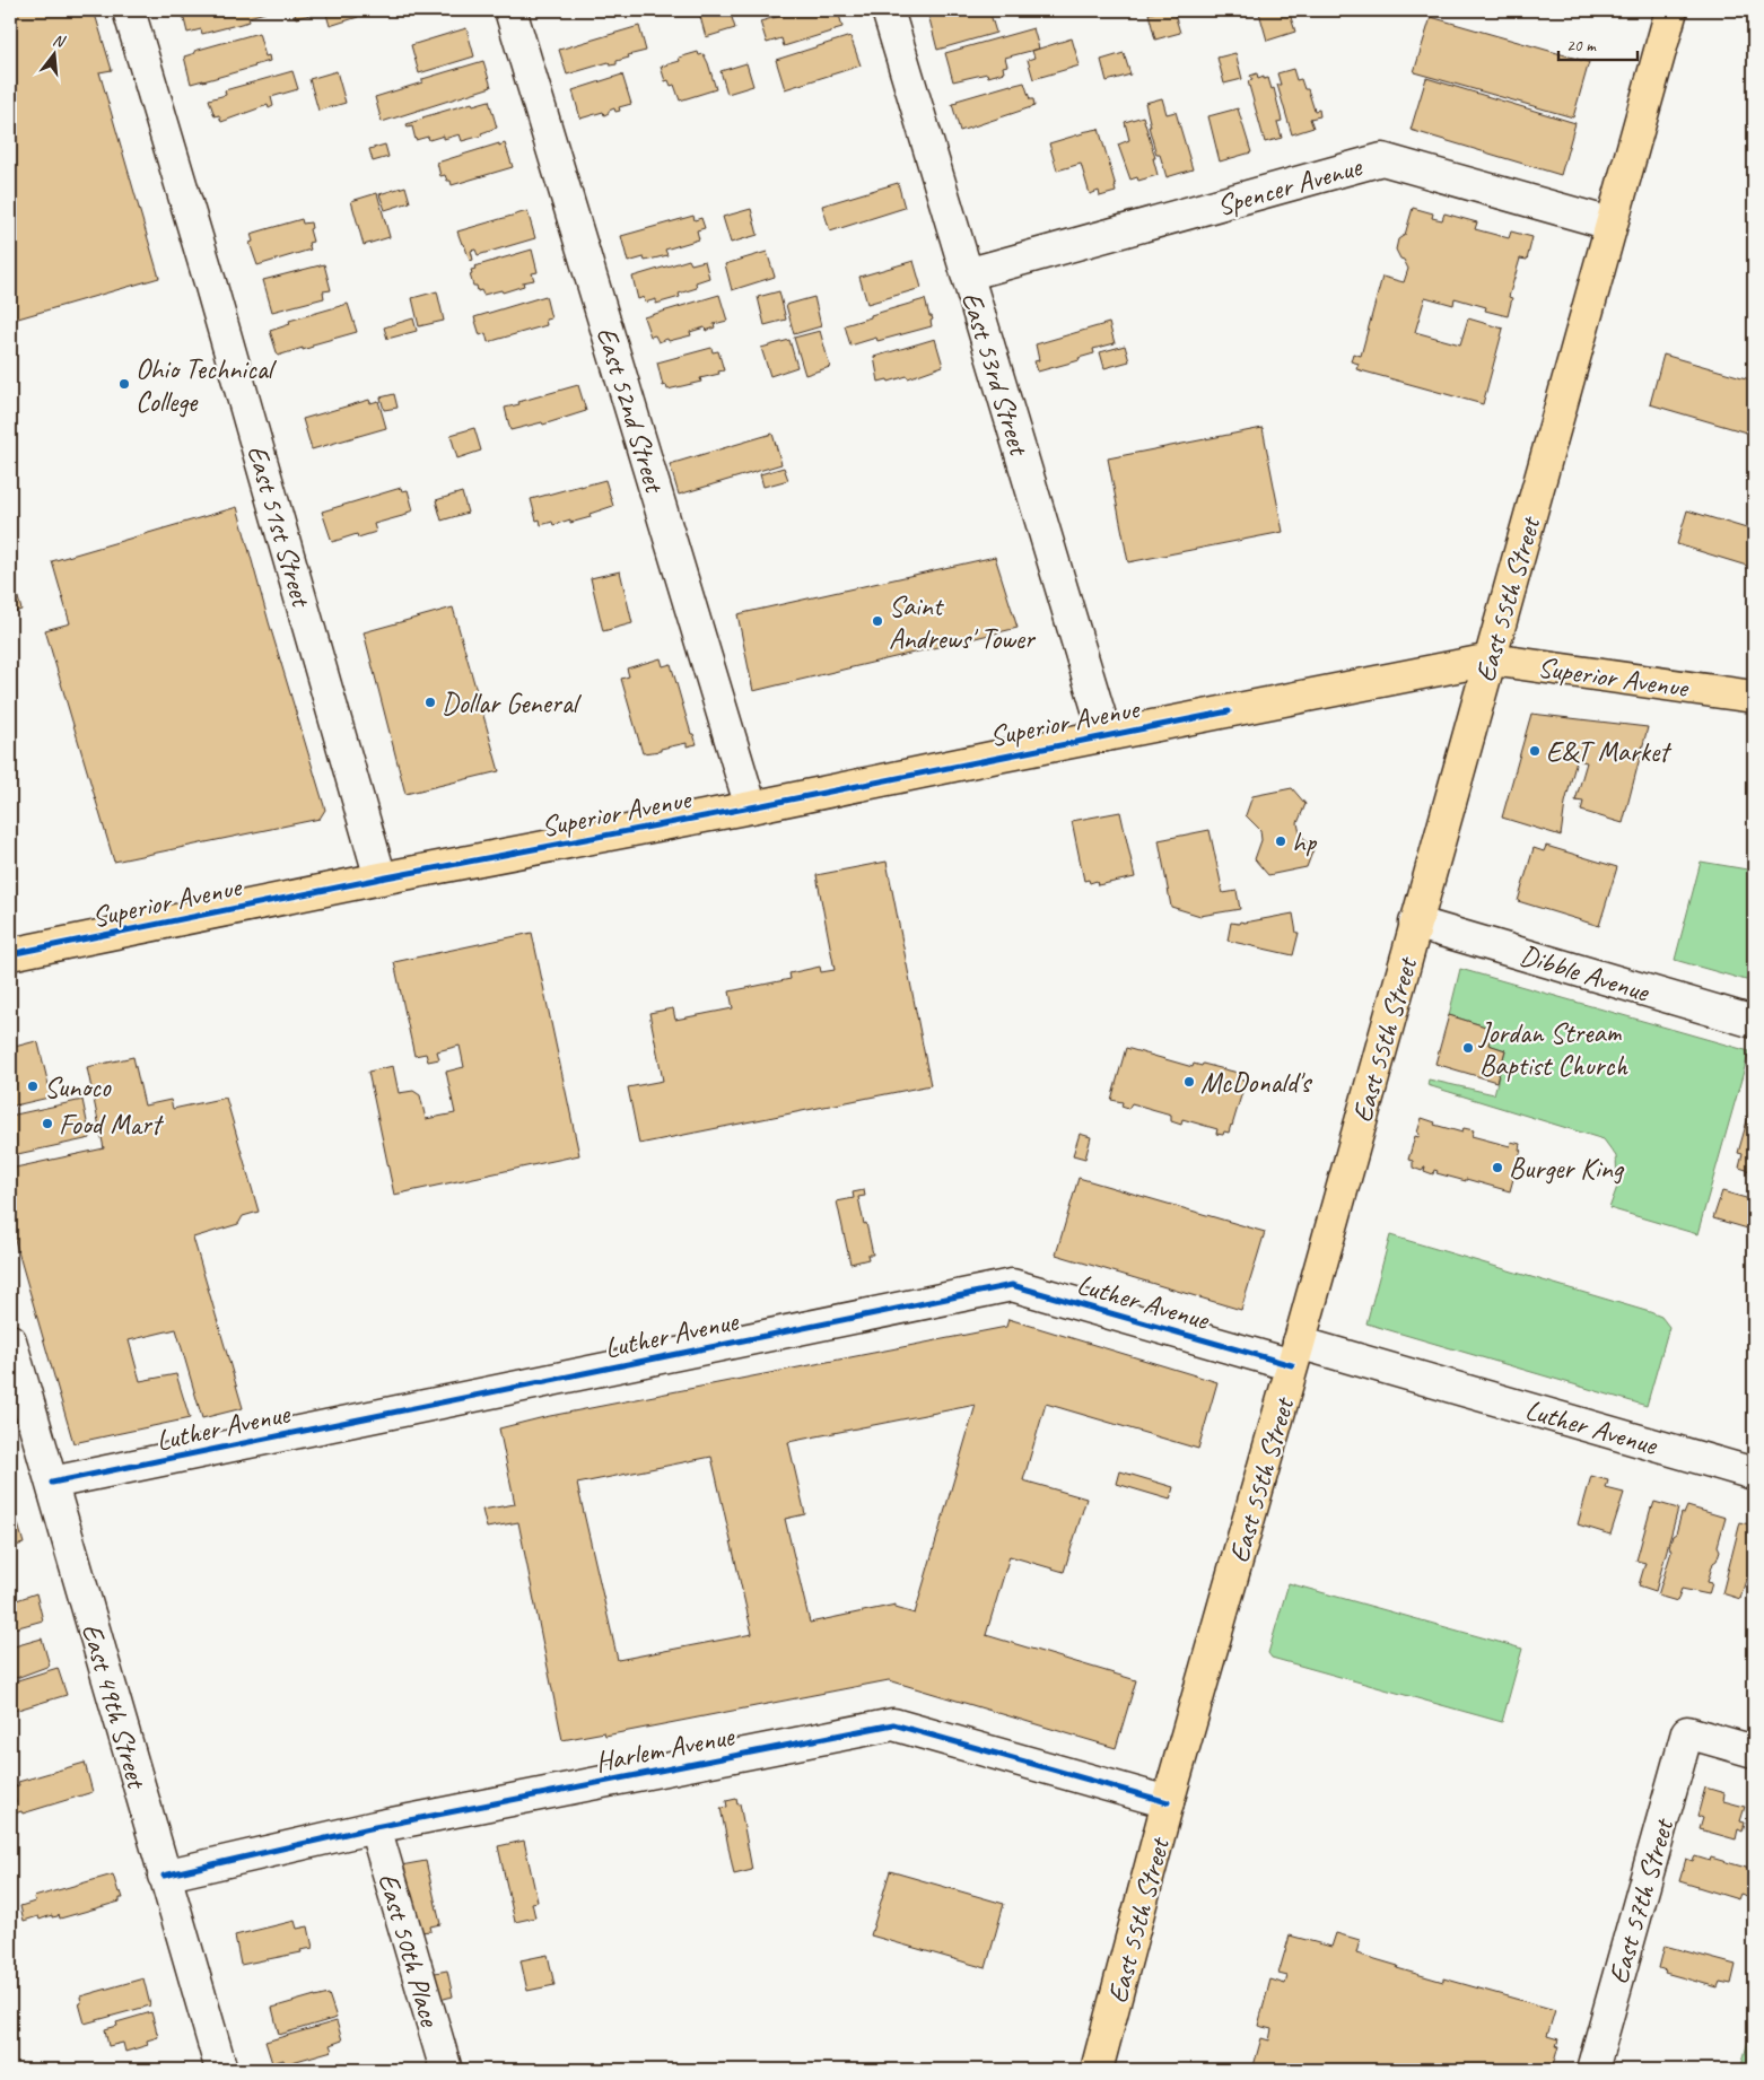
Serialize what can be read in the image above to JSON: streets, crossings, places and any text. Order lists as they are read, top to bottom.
{
  "streets": {
    "main road": ["East 55th Street", "Superior Avenue"],
    "street": [
      "Spencer Avenue",
      "East 53rd Street",
      "East 52nd Street",
      "East 51st Street",
      "Dibble Avenue",
      "Luther Avenue",
      "East 49th Street",
      "Harlem Avenue",
      "East 57th Street",
      "East 50th Place"
    ]
  },
  "crossings": [
    ["Spencer Avenue", "East 53rd Street"],
    ["Spencer Avenue", "East 55th Street"],
    ["East 53rd Street", "Superior Avenue"],
    ["East 52nd Street", "Superior Avenue"],
    ["East 51st Street", "Superior Avenue"],
    ["East 55th Street", "Superior Avenue"],
    ["East 55th Street", "Dibble Avenue"],
    ["East 55th Street", "Luther Avenue"],
    ["East 55th Street", "Harlem Avenue"],
    ["Luther Avenue", "East 49th Street"],
    ["East 49th Street", "Harlem Avenue"],
    ["Harlem Avenue", "East 50th Place"]
  ],
  "places": [
    "Ohio Technical College",
    "Saint Andrews' Tower",
    "Dollar General",
    "E&T Market",
    "hp",
    "Jordan Stream Baptist Church",
    "McDonald's",
    "Sunoco",
    "Food Mart",
    "Burger King"
  ],
  "scale_bar": "20 m",
  "north": "top"
}
